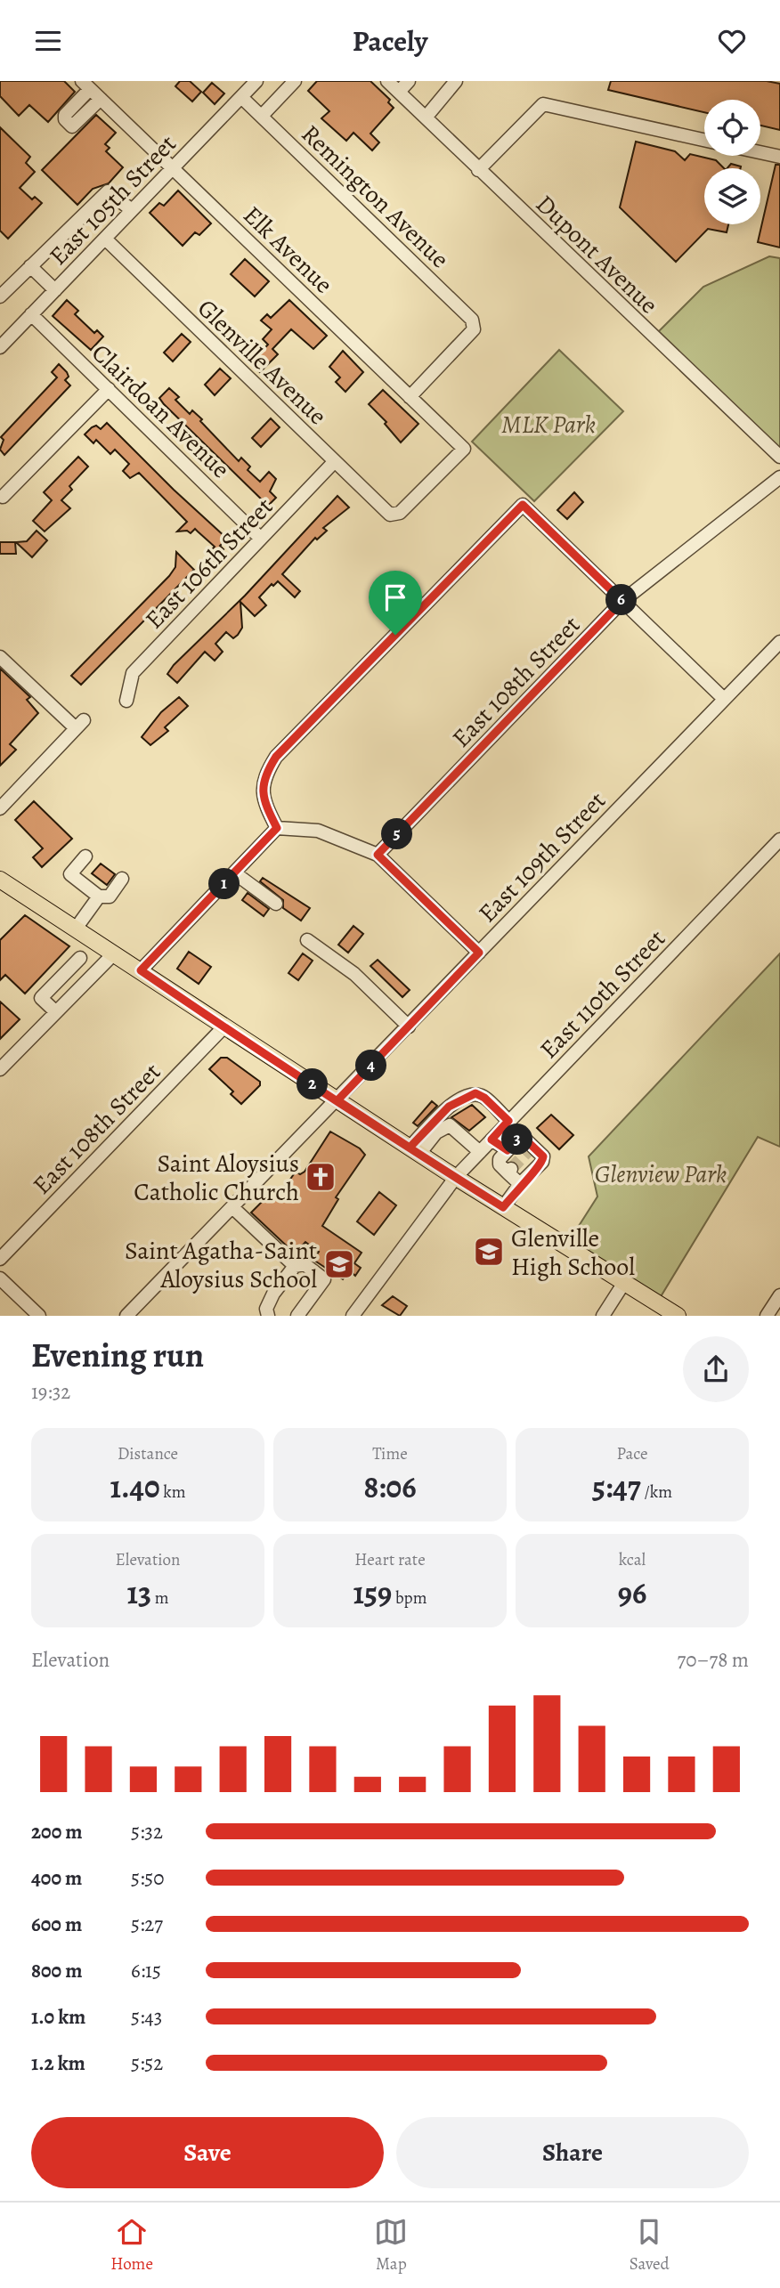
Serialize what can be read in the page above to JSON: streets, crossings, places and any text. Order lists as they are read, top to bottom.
{
  "streets": {
    "street": [
      "Remington Avenue",
      "East 105th Street",
      "Elk Avenue",
      "Dupont Avenue",
      "Glenville Avenue",
      "Clairdoan Avenue",
      "East 106th Street",
      "East 108th Street",
      "East 109th Street",
      "East 110th Street"
    ]
  },
  "crossings": [
    ["Remington Avenue", "East 105th Street"],
    ["Remington Avenue", "Elk Avenue"],
    ["East 105th Street", "Elk Avenue"],
    ["East 105th Street", "Glenville Avenue"],
    ["East 105th Street", "Clairdoan Avenue"],
    ["Elk Avenue", "Glenville Avenue"],
    ["Glenville Avenue", "East 106th Street"],
    ["Clairdoan Avenue", "East 106th Street"]
  ],
  "parks": ["MLK Park", "Glenview Park"],
  "places": {
    "church": ["Saint Aloysius Catholic Church"],
    "school or university": ["Glenville High School", "Saint Agatha-Saint Aloysius School"]
  },
  "page": {
    "header": "Pacely",
    "pins": [
      "6",
      "5",
      "1",
      "4",
      "2",
      "3"
    ],
    "heading": ["Evening run", "19:32"],
    "stats": [
      ["Distance", "1.40 km"],
      ["Time", "8:06"],
      ["Pace", "5:47 /km"],
      ["Elevation", "13 m"],
      ["Heart rate", "159 bpm"],
      ["kcal", "96"]
    ],
    "chart": ["Elevation", "70–78 m"],
    "list": [
      {
        "name": "200 m",
        "note": "5:32"
      },
      {
        "name": "400 m",
        "note": "5:50"
      },
      {
        "name": "600 m",
        "note": "5:27"
      },
      {
        "name": "800 m",
        "note": "6:15"
      },
      {
        "name": "1.0 km",
        "note": "5:43"
      },
      {
        "name": "1.2 km",
        "note": "5:52"
      }
    ],
    "buttons": ["Save", "Share"],
    "tabs": ["Home", "Map", "Saved"]
  }
}
